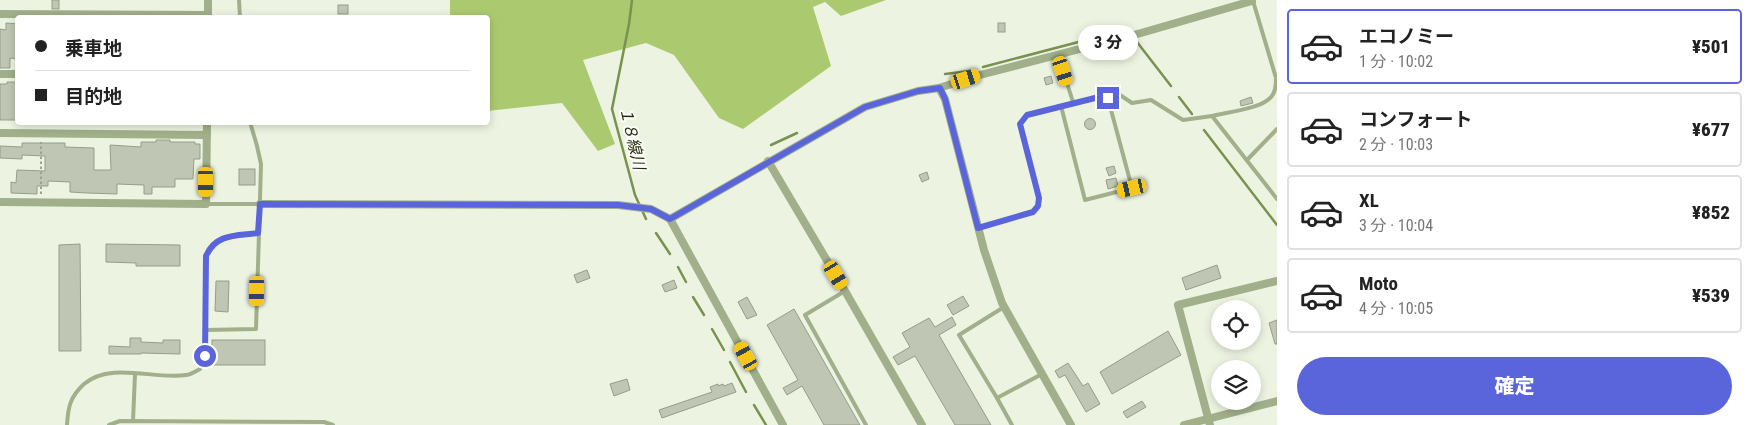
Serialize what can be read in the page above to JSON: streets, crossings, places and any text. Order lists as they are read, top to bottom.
{
  "water": ["１８線川"],
  "page": {
    "list": [
      {
        "name": "エコノミー",
        "note": "1 分 · 10:02",
        "value": "¥501"
      },
      {
        "name": "コンフォート",
        "note": "2 分 · 10:03",
        "value": "¥677"
      },
      {
        "name": "XL",
        "note": "3 分 · 10:04",
        "value": "¥852"
      },
      {
        "name": "Moto",
        "note": "4 分 · 10:05",
        "value": "¥539"
      }
    ],
    "banner": ["乗車地", "目的地"],
    "bubble": "3 分",
    "buttons": "確定"
  }
}
